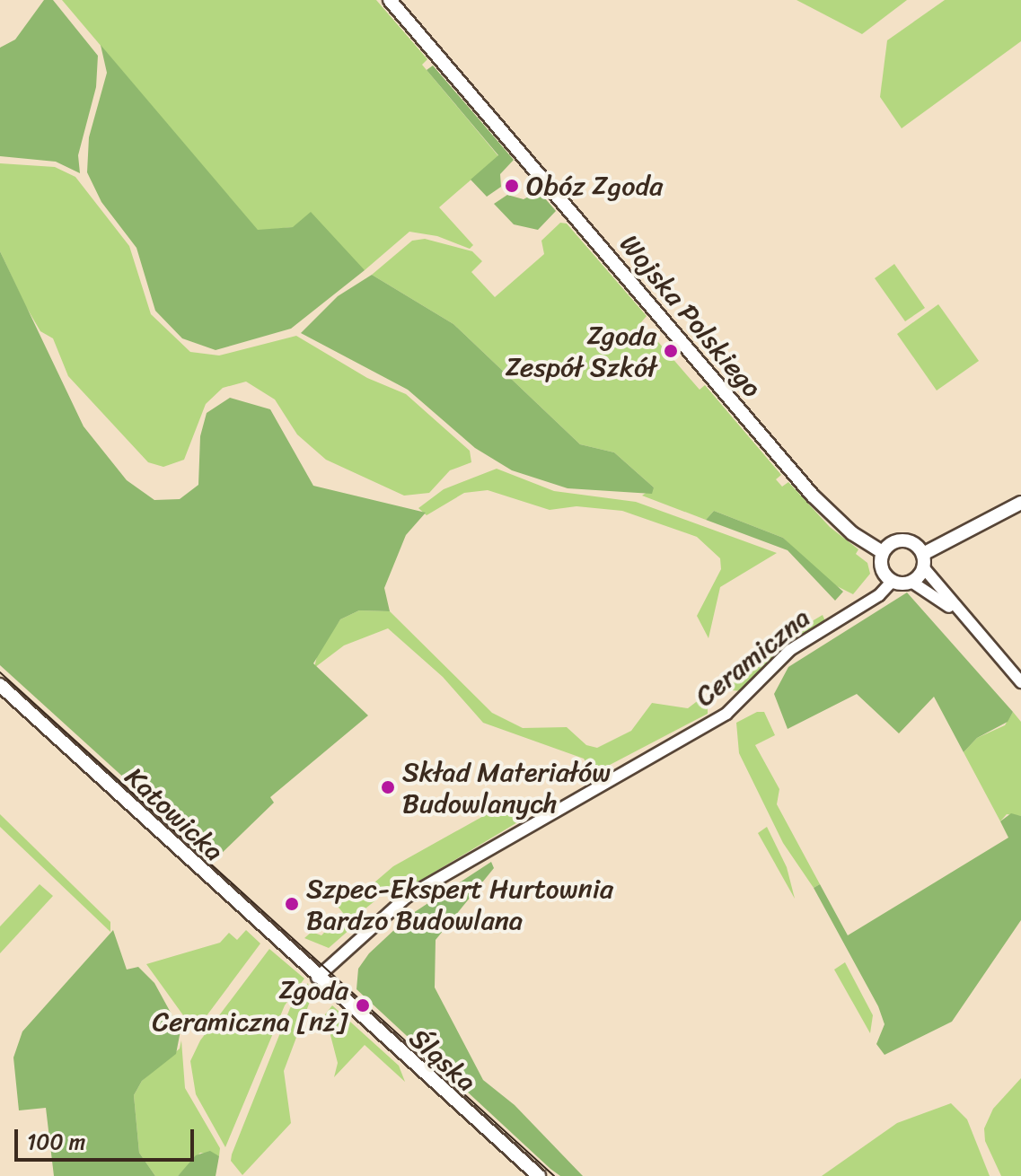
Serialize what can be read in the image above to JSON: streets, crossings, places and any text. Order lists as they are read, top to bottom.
{
  "streets": {
    "street": [
      "Wojska Polskiego",
      "Ceramiczna",
      "Katowicka",
      "Śląska"
    ]
  },
  "crossings": [
    ["Wojska Polskiego", "Ceramiczna"],
    ["Ceramiczna", "Katowicka"],
    ["Ceramiczna", "Śląska"],
    ["Katowicka", "Śląska"]
  ],
  "places": [
    "Obóz Zgoda",
    "Zgoda Zespół Szkół",
    "Skład Materiałów Budowlanych",
    "Szpec-Ekspert Hurtownia Bardzo Budowlana",
    "Zgoda Ceramiczna [nż]"
  ],
  "scale_bar": "100 m"
}
